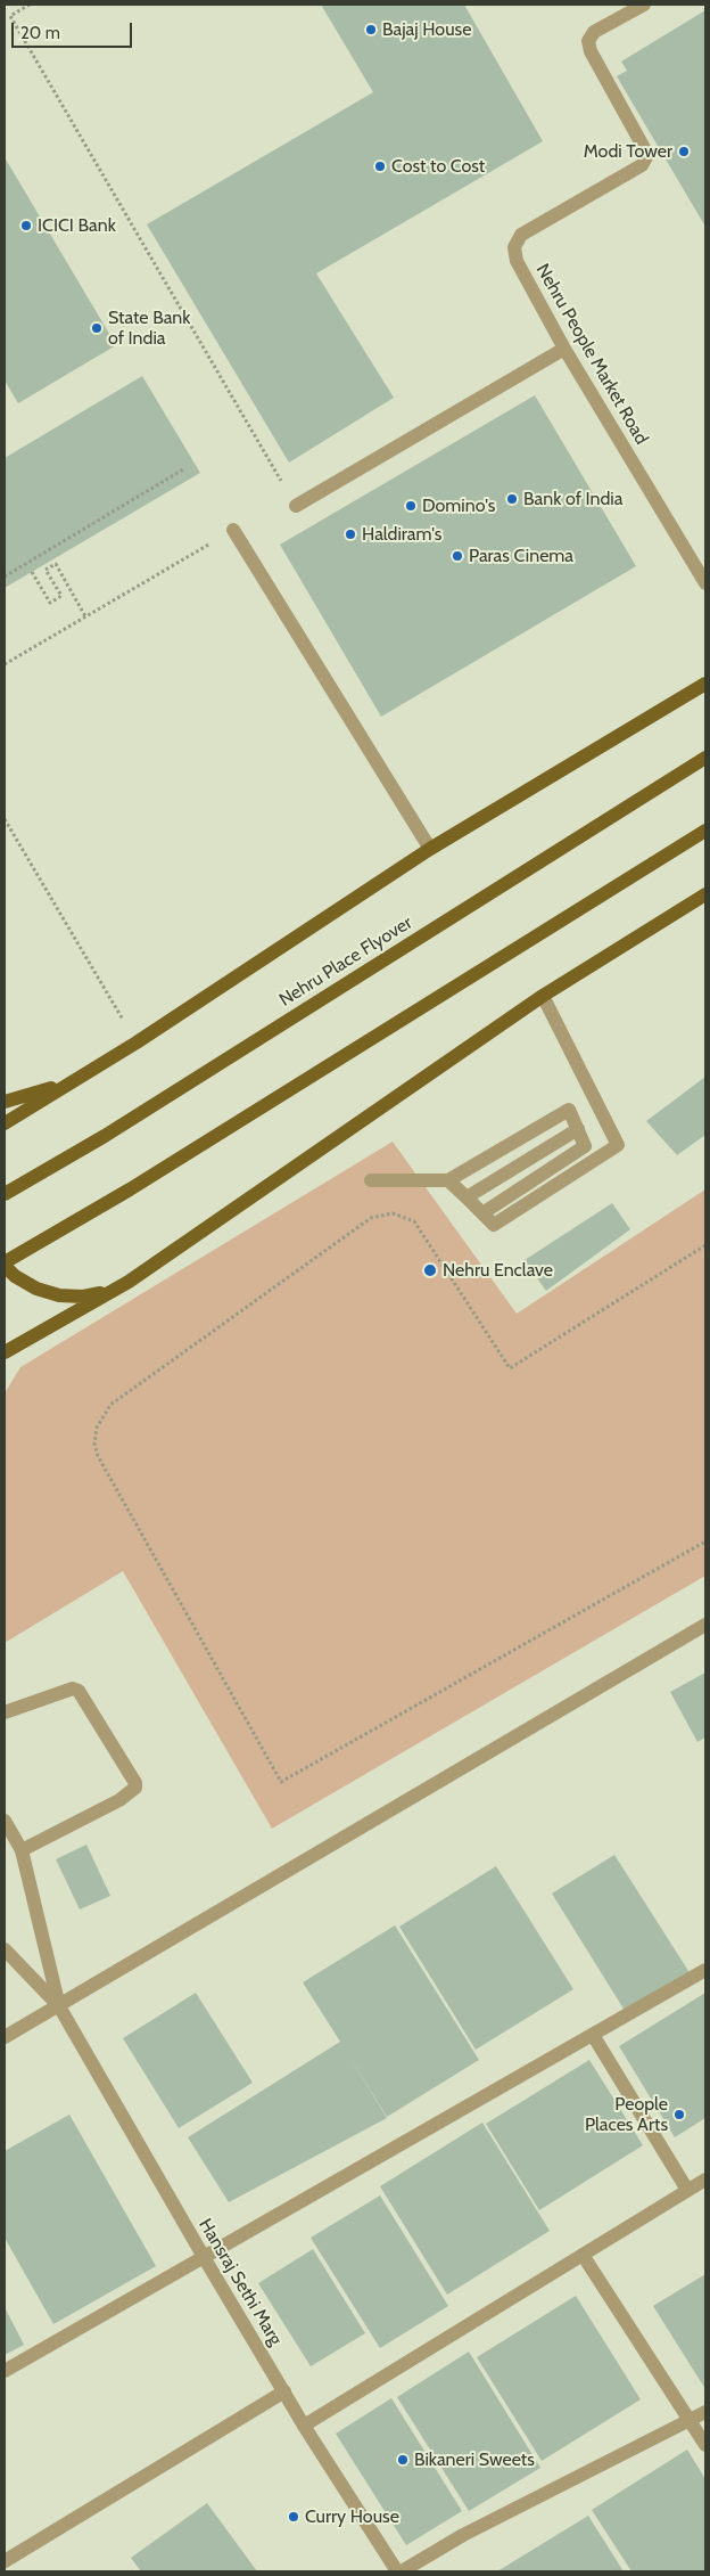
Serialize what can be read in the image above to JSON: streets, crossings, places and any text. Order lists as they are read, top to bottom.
{
  "streets": {
    "main road": ["Nehru Place Flyover"],
    "street": ["Nehru People Market Road", "Hansraj Sethi Marg"]
  },
  "places": [
    "Bajaj House",
    "Modi Tower",
    "Cost to Cost",
    "ICICI Bank",
    "State Bank of India",
    "Bank of India",
    "Domino's",
    "Haldiram's",
    "Paras Cinema",
    "Nehru Enclave",
    "People Places Arts",
    "Bikaneri Sweets",
    "Curry House"
  ],
  "scale_bar": "20 m"
}
